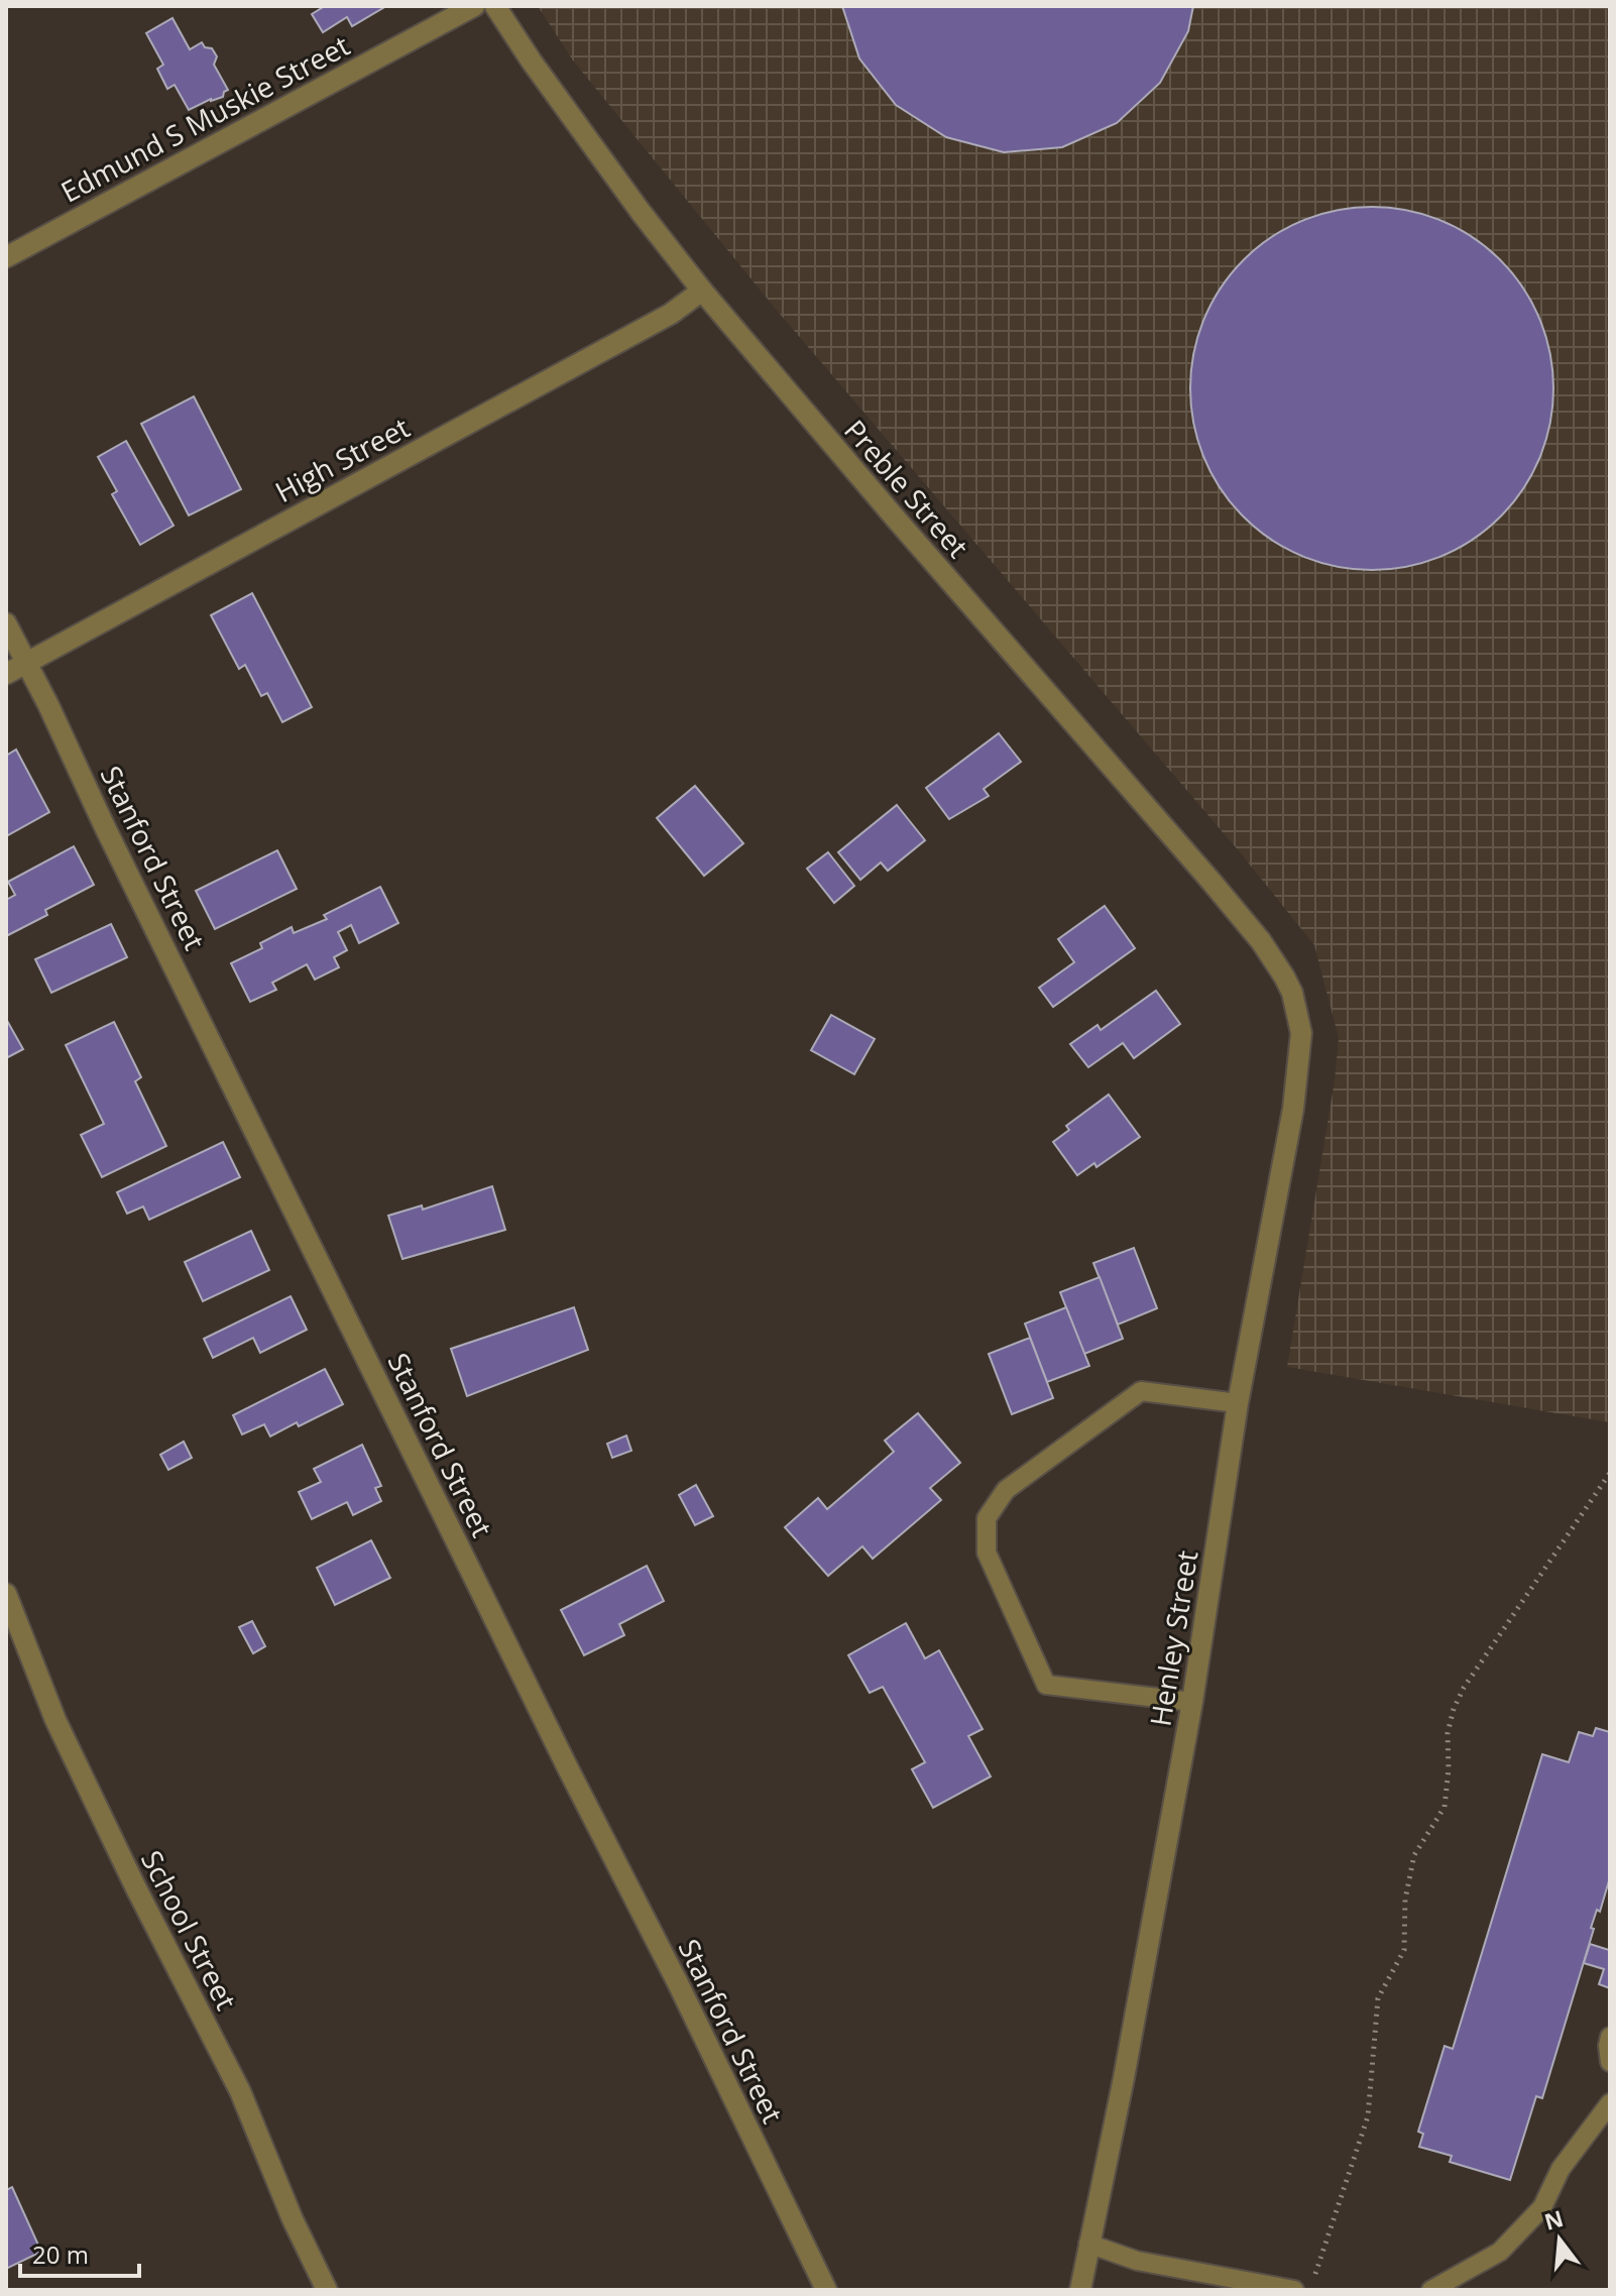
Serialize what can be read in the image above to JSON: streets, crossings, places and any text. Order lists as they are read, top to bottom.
{
  "streets": {
    "street": [
      "Edmund S Muskie Street",
      "High Street",
      "Preble Street",
      "Stanford Street",
      "Henley Street",
      "School Street"
    ]
  },
  "crossings": [
    ["High Street", "Preble Street"],
    ["High Street", "Stanford Street"],
    ["Preble Street", "Henley Street"]
  ],
  "scale_bar": "20 m",
  "north": "top"
}
